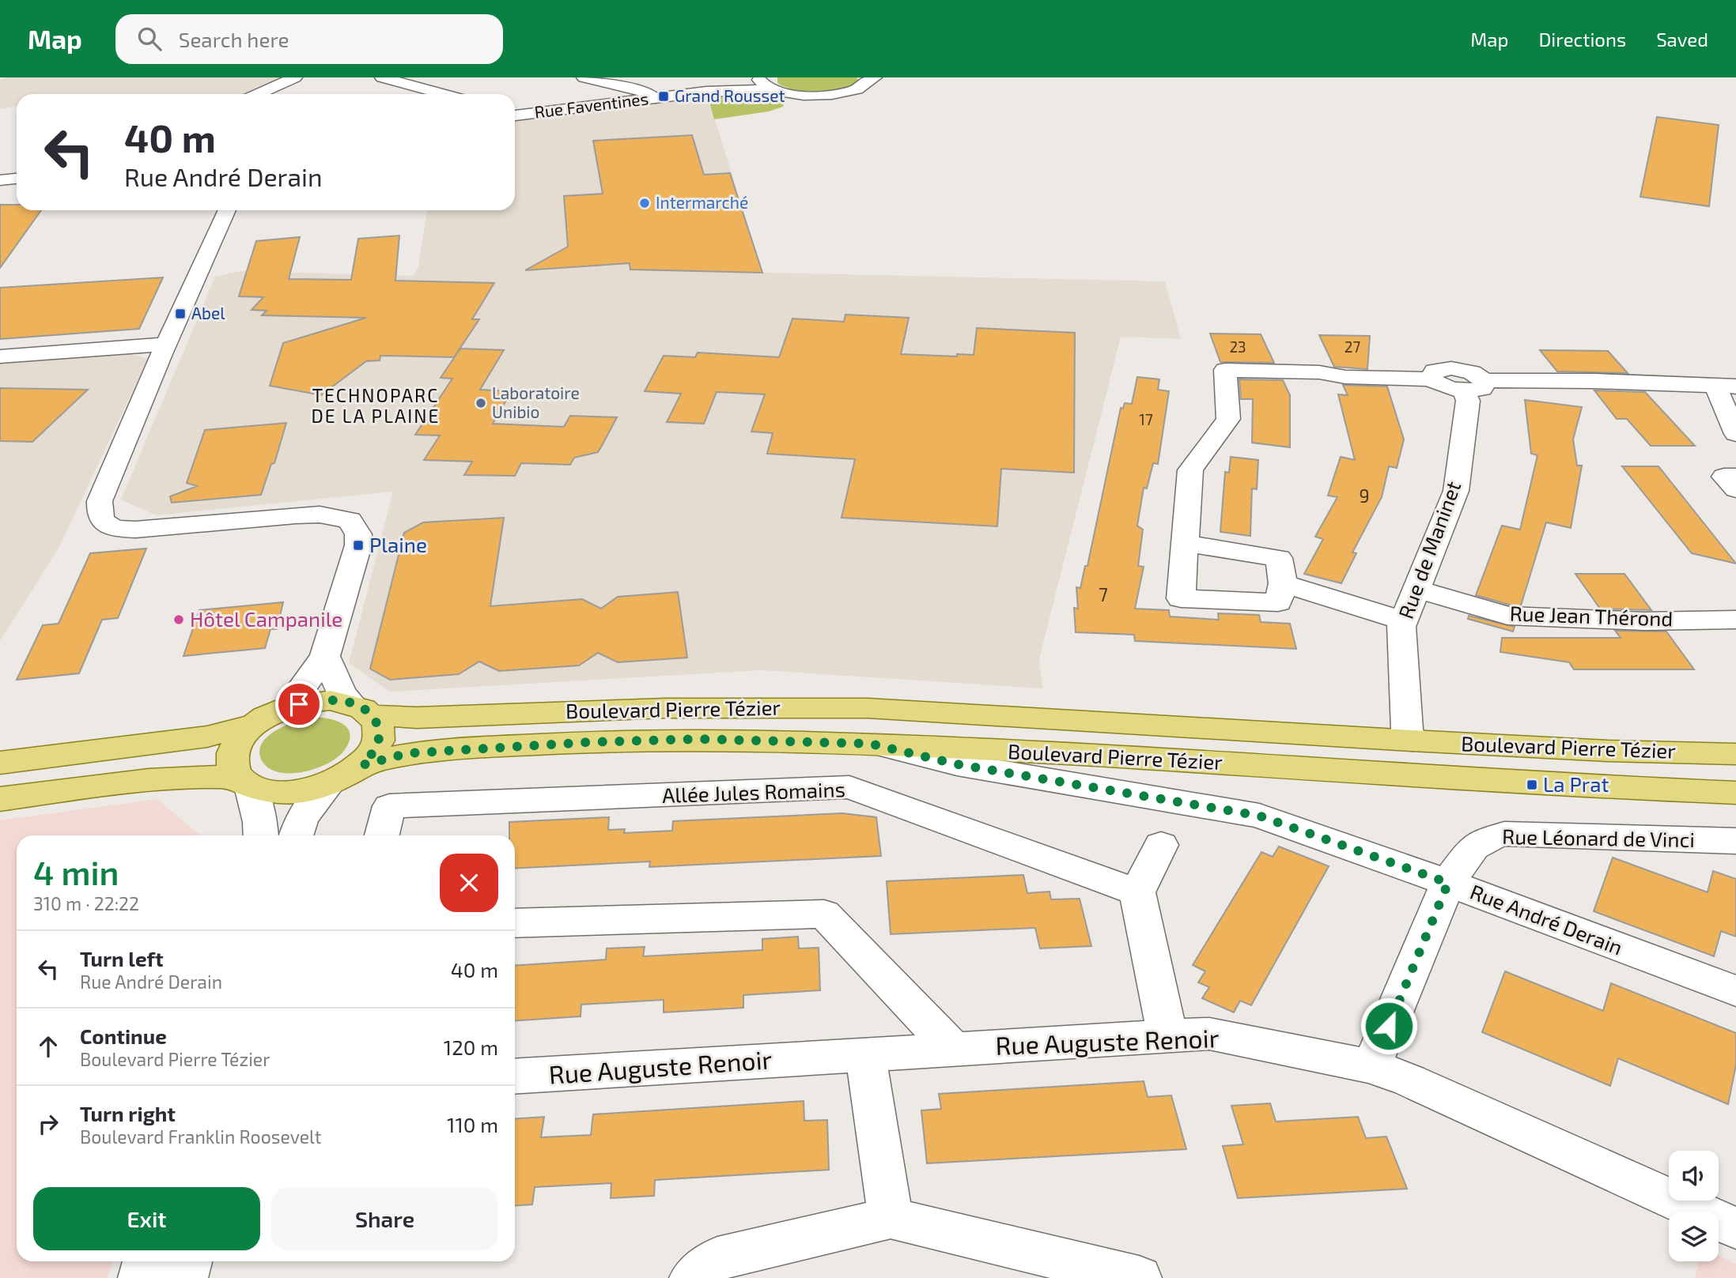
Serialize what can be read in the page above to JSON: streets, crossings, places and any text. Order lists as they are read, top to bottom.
{
  "streets": {
    "main road": ["Boulevard Pierre Tézier"],
    "street": [
      "Rue Faventines",
      "Rue de Maninet",
      "Rue Jean Thérond",
      "Allée Jules Romains",
      "Rue Léonard de Vinci",
      "Rue André Derain",
      "Rue Auguste Renoir"
    ]
  },
  "crossings": [
    ["Rue de Maninet", "Rue Jean Thérond"],
    ["Rue de Maninet", "Boulevard Pierre Tézier"],
    ["Boulevard Pierre Tézier", "Rue André Derain"],
    ["Rue Léonard de Vinci", "Rue André Derain"],
    ["Rue Léonard de Vinci", "Rue Auguste Renoir"]
  ],
  "districts": ["TECHNOPARC DE LA PLAINE"],
  "places": {
    "transit": [
      "Grand Rousset",
      "Abel",
      "Plaine",
      "La Prat"
    ],
    "other": ["Intermarché", "Laboratoire Unibio", "Hôtel Campanile"]
  },
  "house_numbers": [
    "23",
    "27",
    "17",
    "9",
    "7"
  ],
  "page": {
    "header": "Map",
    "search": "Search here",
    "nav": ["Map", "Directions", "Saved"],
    "turn": ["40 m", "Rue André Derain"],
    "heading": ["4 min", "310 m · 22:22"],
    "list": [
      {
        "name": "Turn left",
        "note": "Rue André Derain",
        "value": "40 m"
      },
      {
        "name": "Continue",
        "note": "Boulevard Pierre Tézier",
        "value": "120 m"
      },
      {
        "name": "Turn right",
        "note": "Boulevard Franklin Roosevelt",
        "value": "110 m"
      }
    ],
    "buttons": ["Exit", "Share"]
  }
}
